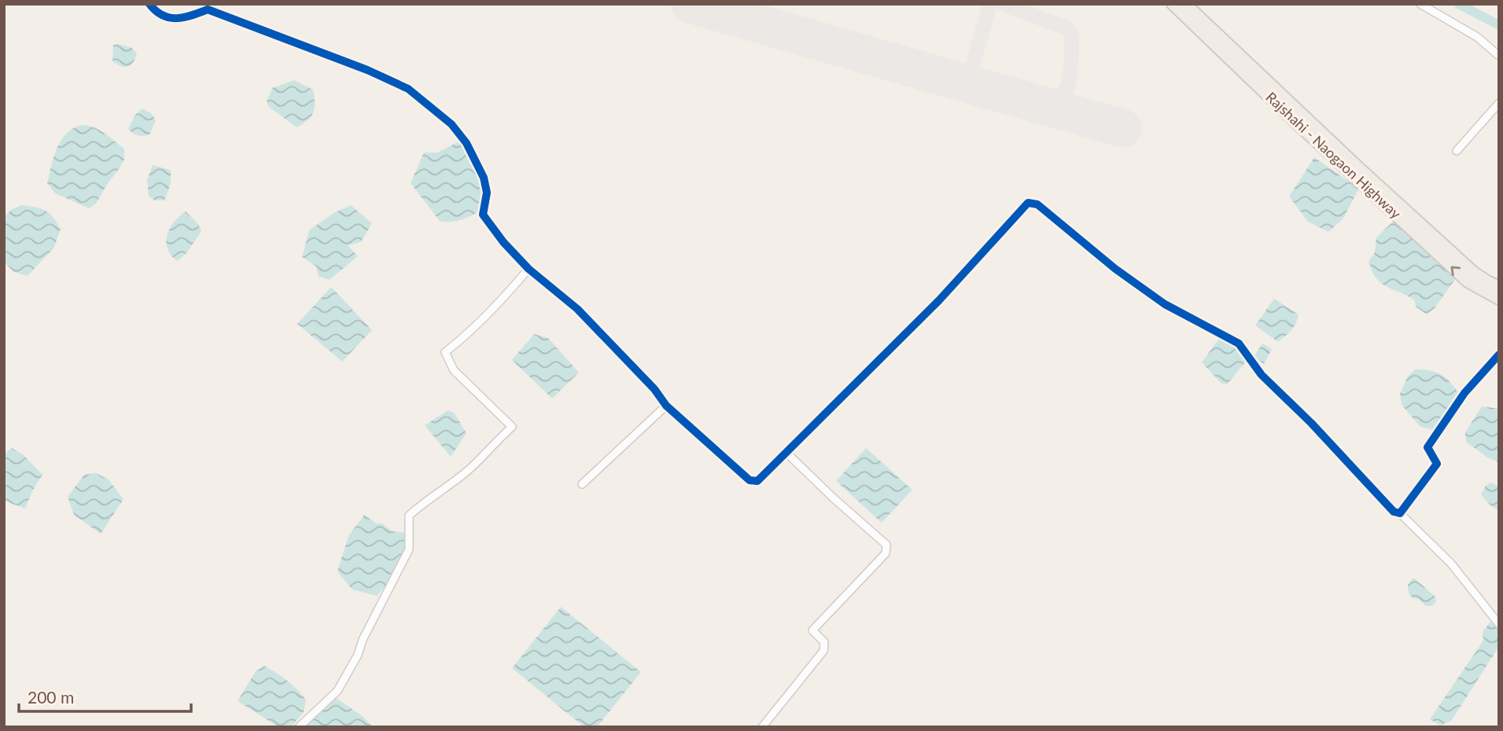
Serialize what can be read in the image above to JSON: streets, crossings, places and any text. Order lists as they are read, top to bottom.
{
  "streets": {
    "main road": ["Rajshahi - Naogaon Highway"]
  },
  "scale_bar": "200 m"
}
